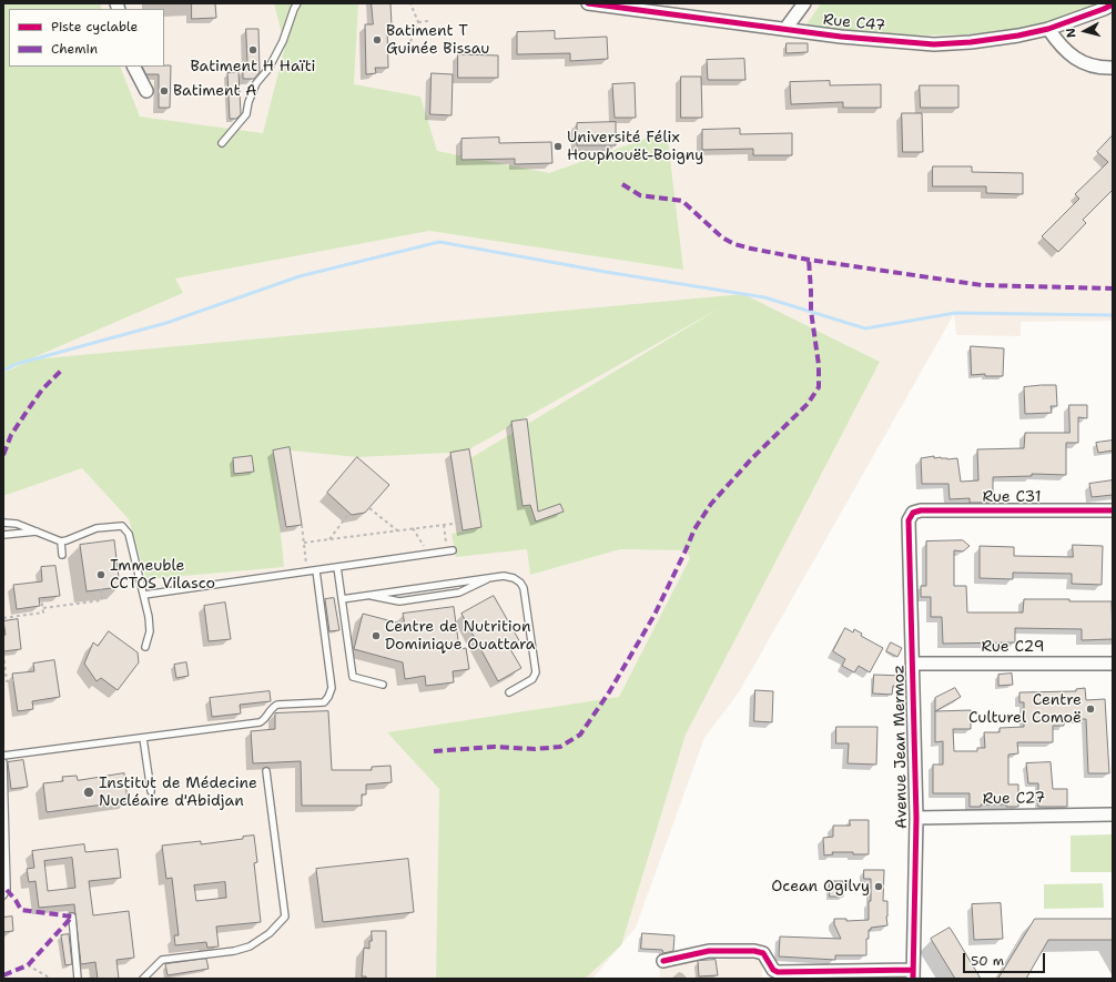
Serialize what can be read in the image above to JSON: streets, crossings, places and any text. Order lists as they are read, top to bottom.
{
  "streets": {
    "street": [
      "Rue C47",
      "Rue C31",
      "Rue C29",
      "Avenue Jean Mermoz",
      "Rue C27"
    ]
  },
  "crossings": [
    ["Rue C31", "Avenue Jean Mermoz"],
    ["Rue C29", "Avenue Jean Mermoz"],
    ["Avenue Jean Mermoz", "Rue C27"]
  ],
  "places": [
    "Batiment T Guinée Bissau",
    "Batiment H Haïti",
    "Batiment A",
    "Université Félix Houphouët-Boigny",
    "Immeuble CCTOS Vilasco",
    "Centre de Nutrition Dominique Ouattara",
    "Centre Culturel Comoë",
    "Institut de Médecine Nucléaire d'Abidjan",
    "Ocean Ogilvy"
  ],
  "legend": ["Piste cyclable", "Chemin"],
  "scale_bar": "50 m",
  "north": "left"
}
